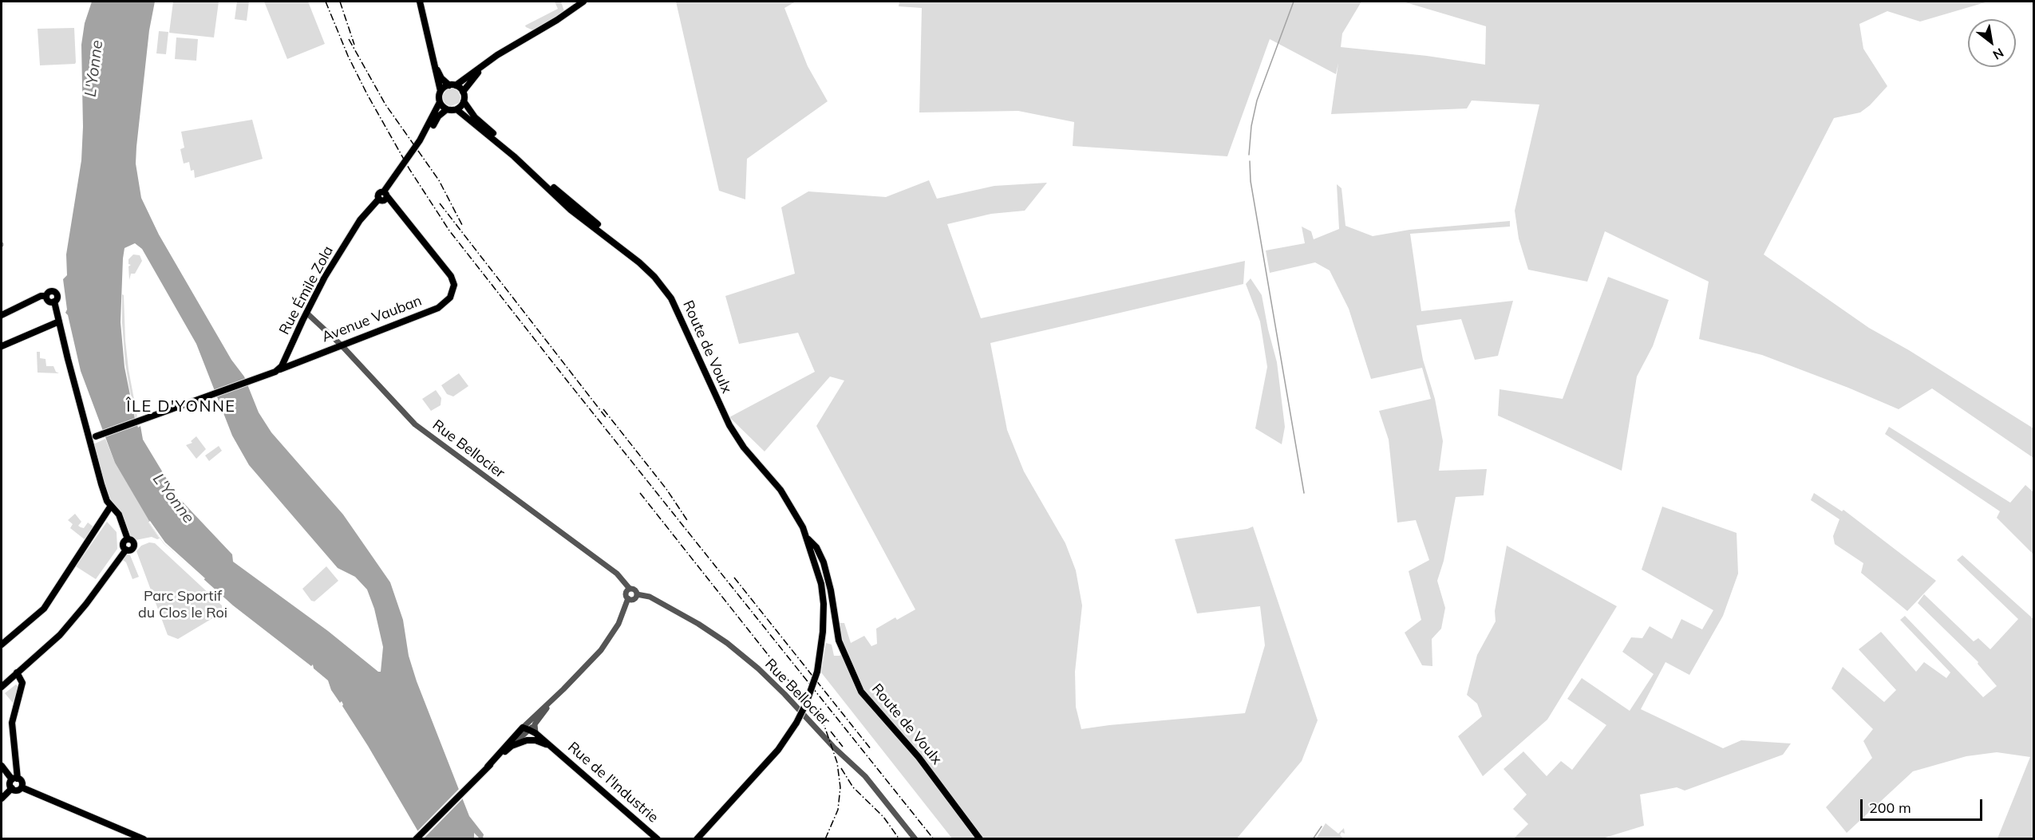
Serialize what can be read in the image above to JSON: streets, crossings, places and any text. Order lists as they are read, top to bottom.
{
  "streets": {
    "main road": [
      "Rue Émile Zola",
      "Avenue Vauban",
      "Route de Voulx",
      "Rue de l'Industrie"
    ],
    "street": ["Rue Bellocier"]
  },
  "crossings": [
    ["Rue Émile Zola", "Avenue Vauban"],
    ["Rue Émile Zola", "Rue Bellocier"],
    ["Avenue Vauban", "Rue Bellocier"]
  ],
  "districts": ["ÎLE D'YONNE"],
  "water": ["L'Yonne"],
  "parks": ["Parc Sportif du Clos le Roi"],
  "scale_bar": "200 m",
  "north": "bottom right"
}
